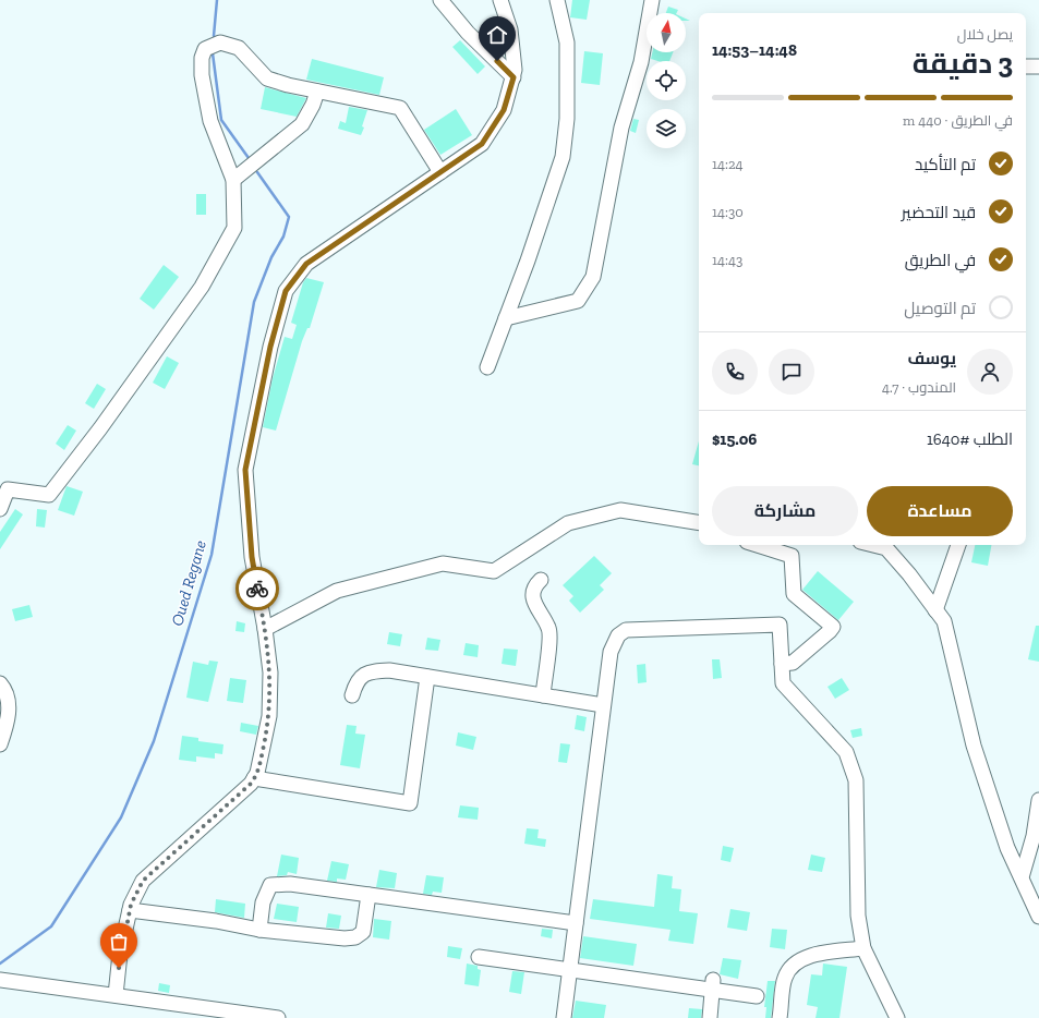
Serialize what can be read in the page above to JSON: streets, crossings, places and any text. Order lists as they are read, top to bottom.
{
  "water": ["Oued Regane"],
  "north": "top",
  "page": {
    "heading": ["3 دقيقة", "يصل خلال", "14:48–14:53"],
    "panel": [
      "يوسف",
      "المندوب · 4.7",
      "الطلب #1640",
      "$15.06"
    ],
    "bar": "في الطريق · 440 m",
    "list": [
      ["تم التأكيد", "14:24"],
      ["قيد التحضير", "14:30"],
      ["في الطريق", "14:43"],
      "تم التوصيل"
    ],
    "buttons": ["مساعدة", "مشاركة"]
  }
}
